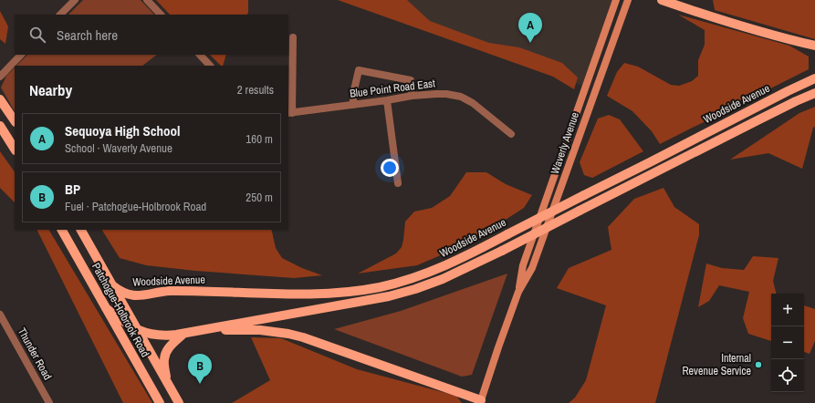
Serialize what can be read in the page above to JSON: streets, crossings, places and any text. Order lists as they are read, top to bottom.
{
  "streets": {
    "main road": ["Woodside Avenue", "Waverly Avenue", "Patchogue-Holbrook Road"],
    "street": ["Blue Point Road East", "Thunder Road"]
  },
  "crossings": [
    ["Woodside Avenue", "Patchogue-Holbrook Road"]
  ],
  "places": ["Internal Revenue Service"],
  "page": {
    "pins": ["A", "B"],
    "search": "Search here",
    "heading": ["Nearby", "2 results"],
    "list": [
      {
        "mark": "A",
        "name": "Sequoya High School",
        "note": "School · Waverly Avenue",
        "value": "160 m"
      },
      {
        "mark": "B",
        "name": "BP",
        "note": "Fuel · Patchogue-Holbrook Road",
        "value": "250 m"
      }
    ],
    "map_buttons": ["+", "−"]
  }
}
